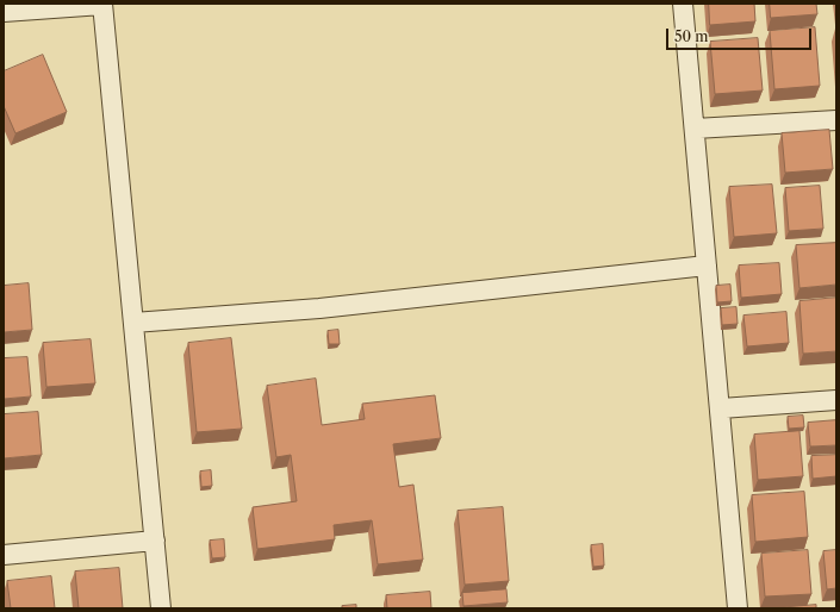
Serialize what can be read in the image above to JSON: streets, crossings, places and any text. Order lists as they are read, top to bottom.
{
  "scale_bar": "50 m"
}
